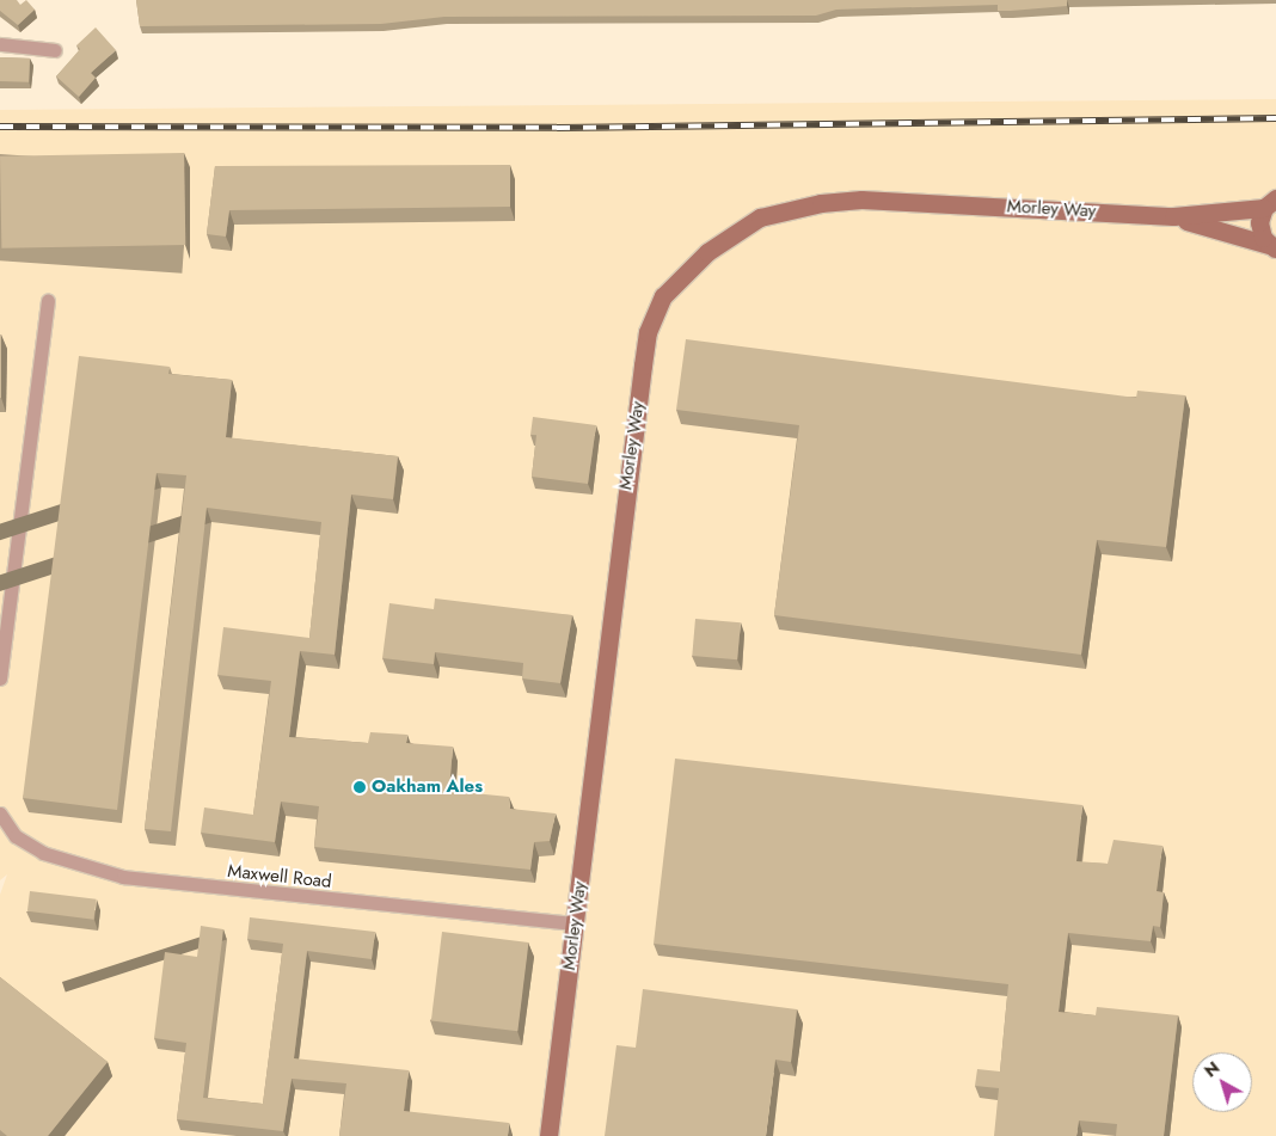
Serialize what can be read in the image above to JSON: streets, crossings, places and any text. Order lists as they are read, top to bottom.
{
  "streets": {
    "street": ["Morley Way", "Maxwell Road"]
  },
  "crossings": [
    ["Morley Way", "Maxwell Road"]
  ],
  "places": ["Oakham Ales"],
  "north": "top left"
}
